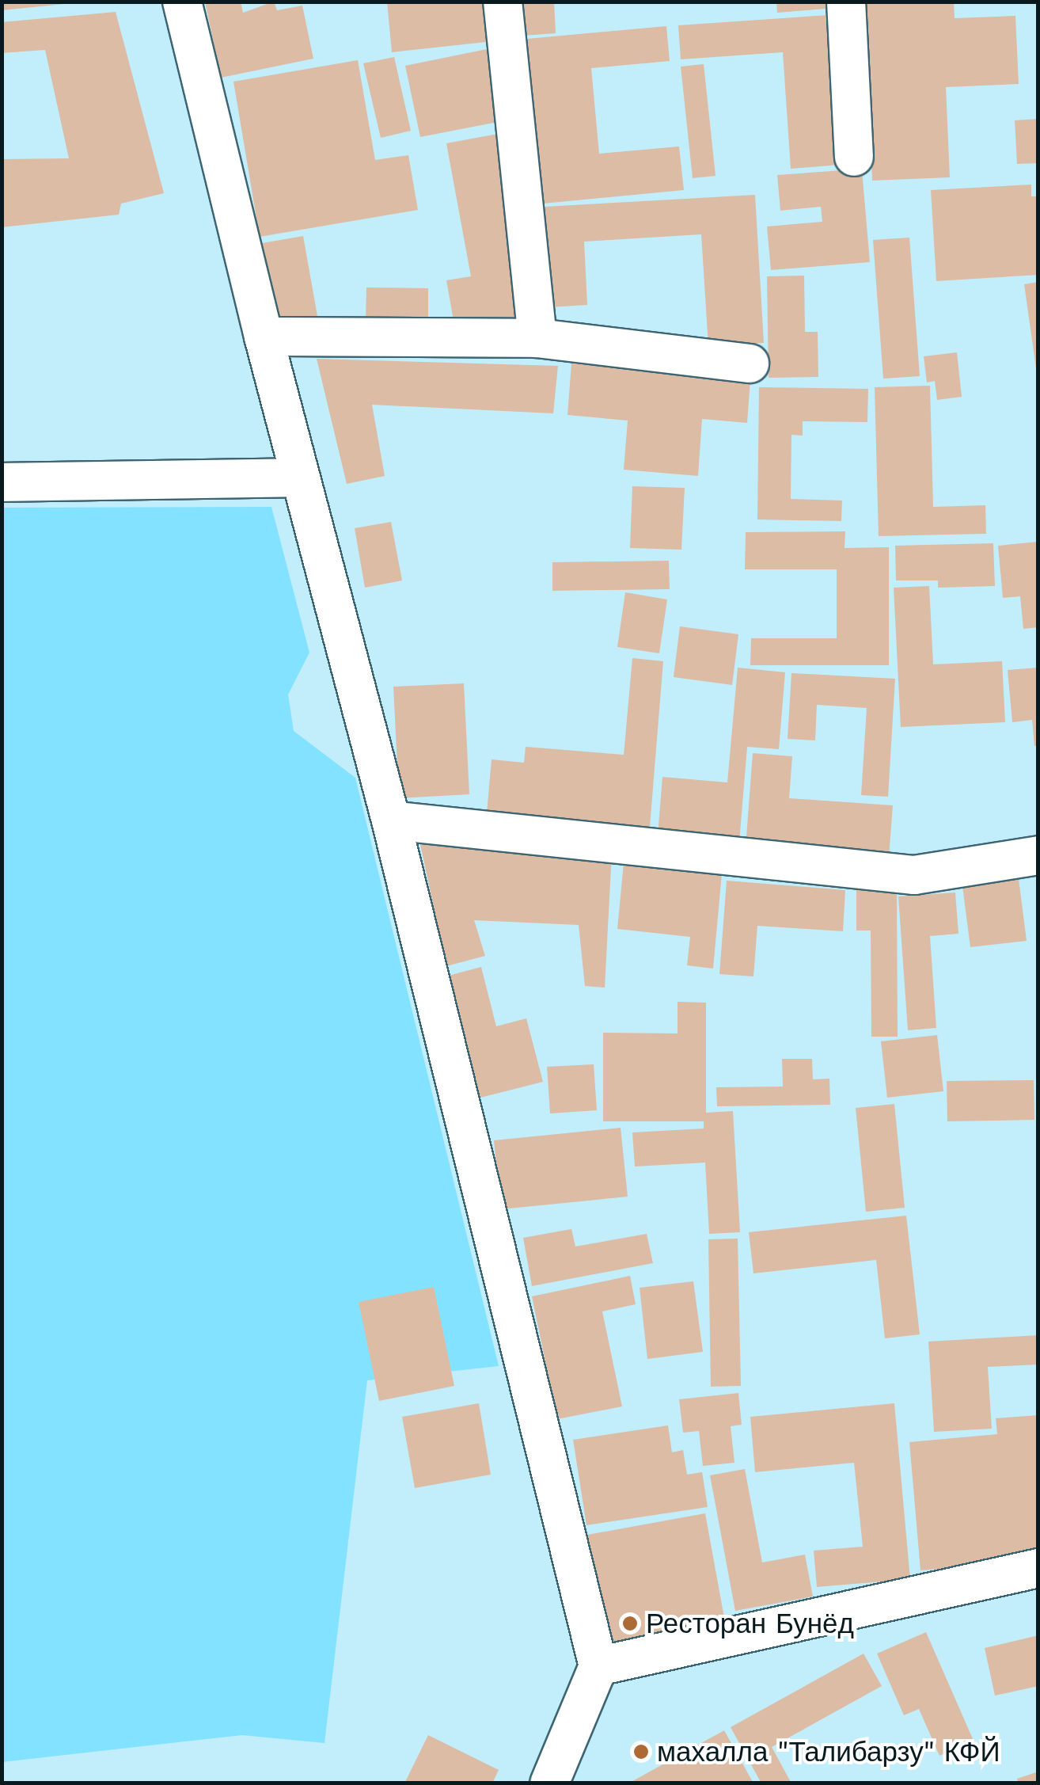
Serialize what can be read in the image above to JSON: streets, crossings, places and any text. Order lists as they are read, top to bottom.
{
  "places": ["Ресторан Бунёд", "махалла \"Талибарзу\" КФЙ"]
}
